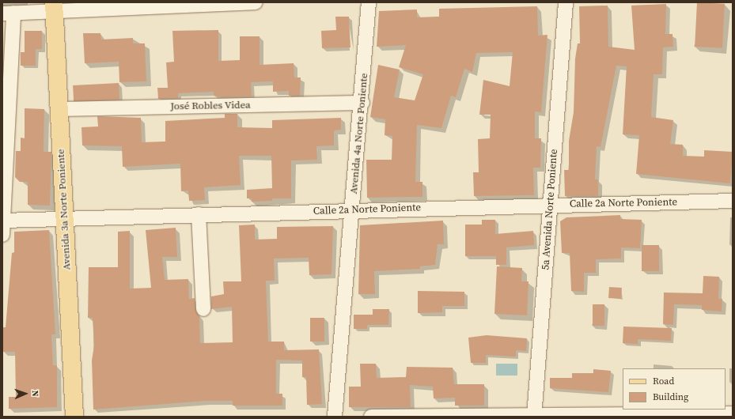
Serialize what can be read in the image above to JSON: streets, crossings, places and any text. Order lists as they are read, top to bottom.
{
  "streets": {
    "main road": ["Avenida 3a Norte Poniente"],
    "street": [
      "José Robles Videa",
      "Avenida 4a Norte Poniente",
      "Calle 2a Norte Poniente",
      "5a Avenida Norte Poniente"
    ]
  },
  "crossings": [
    ["José Robles Videa", "Avenida 4a Norte Poniente"],
    ["José Robles Videa", "Avenida 3a Norte Poniente"],
    ["Avenida 4a Norte Poniente", "Calle 2a Norte Poniente"],
    ["Calle 2a Norte Poniente", "Avenida 3a Norte Poniente"],
    ["Calle 2a Norte Poniente", "5a Avenida Norte Poniente"]
  ],
  "legend": ["Road", "Building"],
  "north": "right"
}
